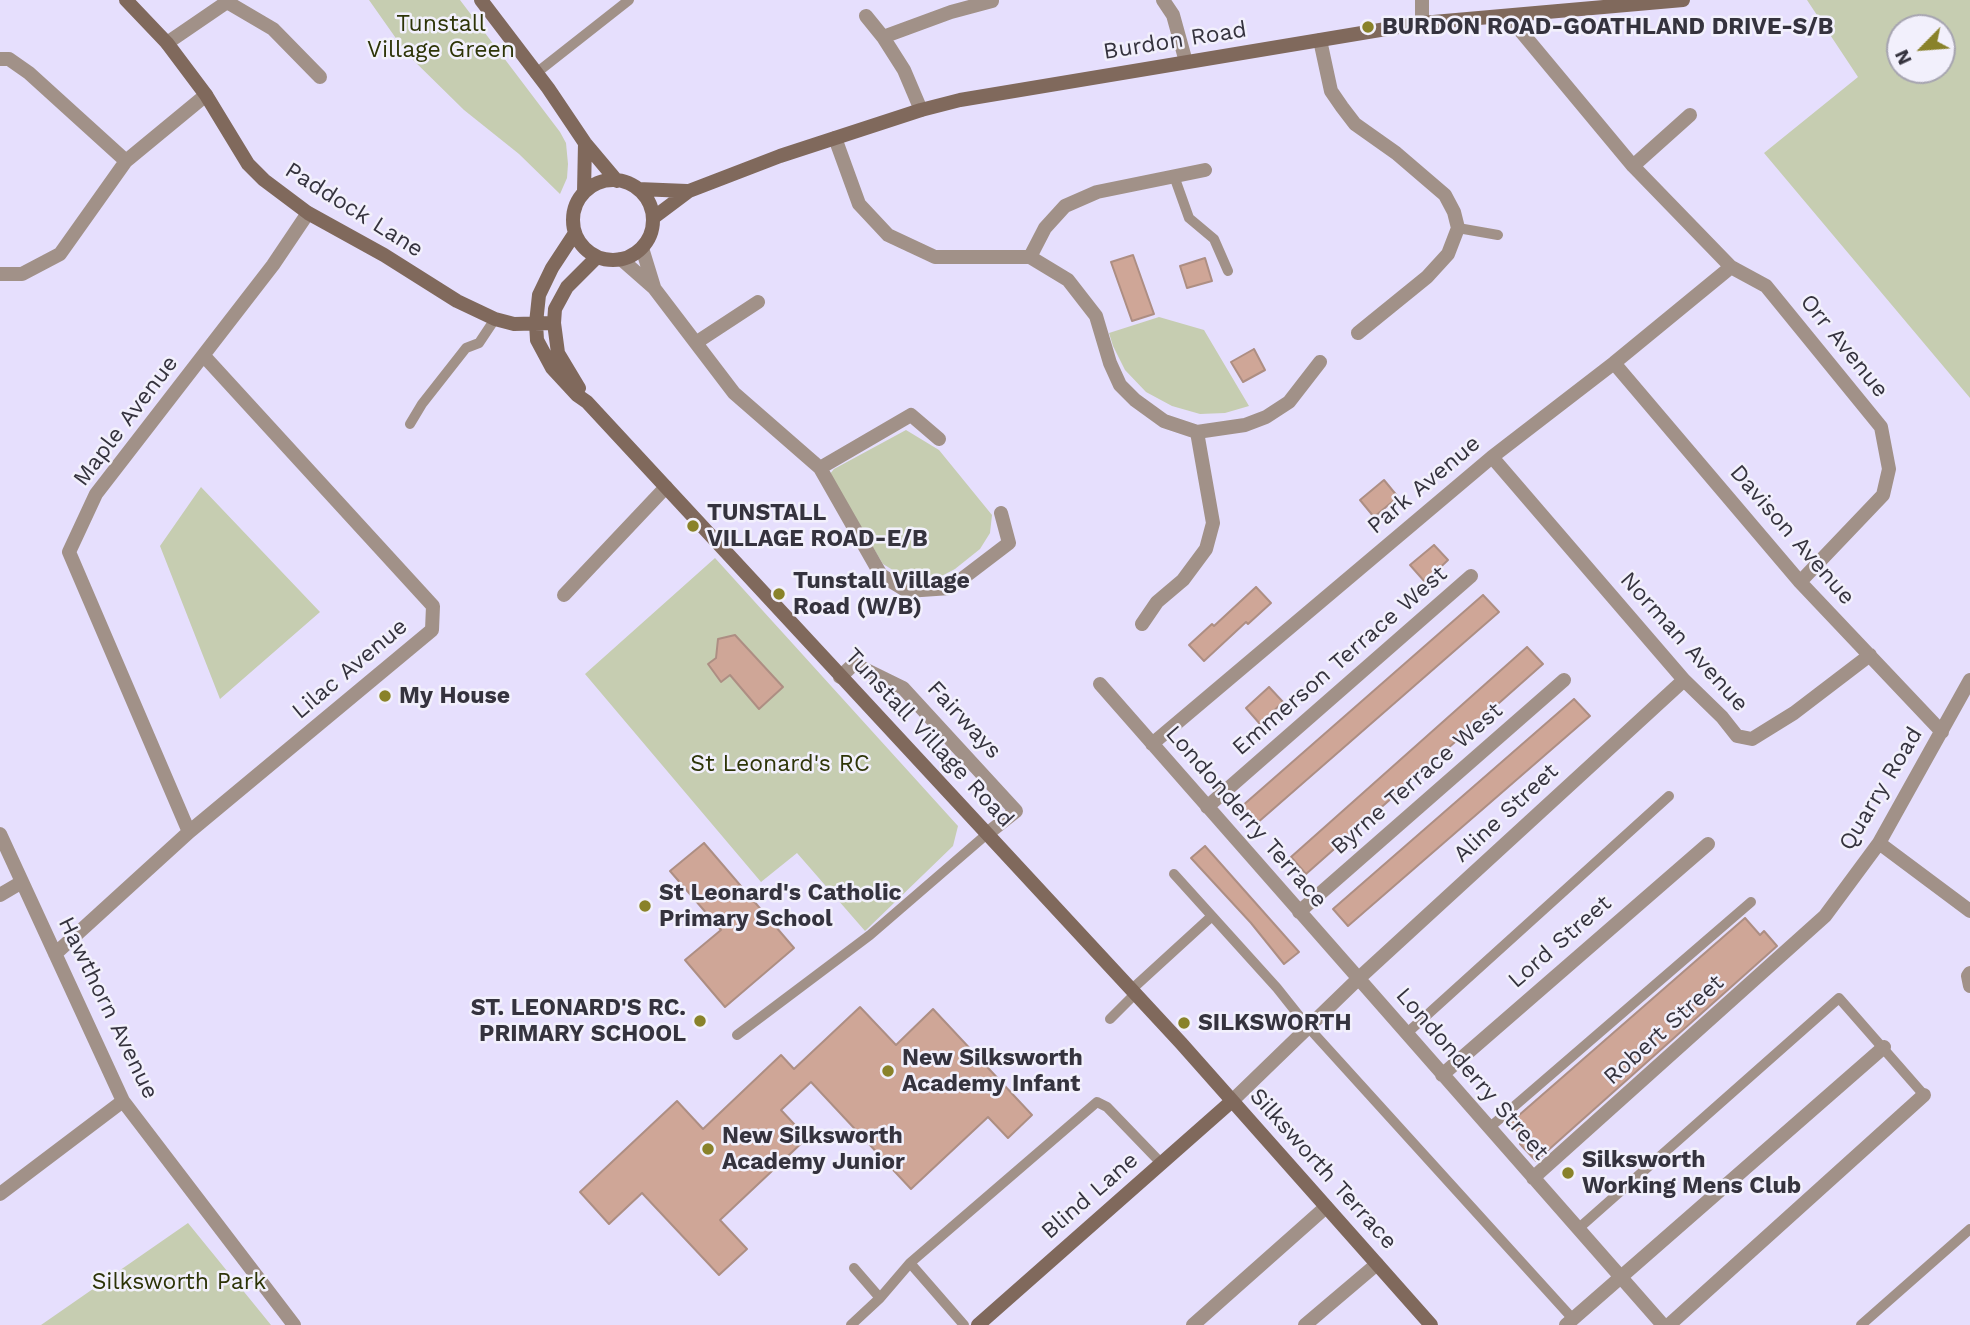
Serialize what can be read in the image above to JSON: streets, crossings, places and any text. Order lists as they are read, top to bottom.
{
  "streets": {
    "street": [
      "Burdon Road",
      "Paddock Lane",
      "Orr Avenue",
      "Maple Avenue",
      "Park Avenue",
      "Davison Avenue",
      "Norman Avenue",
      "Emmerson Terrace West",
      "Lilac Avenue",
      "Fairways",
      "Tunstall Village Road",
      "Byrne Terrace West",
      "Quarry Road",
      "Aline Street",
      "Londonderry Terrace",
      "Lord Street",
      "Hawthorn Avenue",
      "Robert Street",
      "Londonderry Street",
      "Silksworth Terrace",
      "Blind Lane"
    ]
  },
  "crossings": [
    ["Burdon Road", "Orr Avenue"],
    ["Burdon Road", "Tunstall Village Road"],
    ["Paddock Lane", "Maple Avenue"],
    ["Paddock Lane", "Tunstall Village Road"],
    ["Orr Avenue", "Park Avenue"],
    ["Orr Avenue", "Davison Avenue"],
    ["Maple Avenue", "Lilac Avenue"],
    ["Park Avenue", "Davison Avenue"],
    ["Park Avenue", "Norman Avenue"],
    ["Park Avenue", "Londonderry Terrace"],
    ["Davison Avenue", "Norman Avenue"],
    ["Davison Avenue", "Quarry Road"],
    ["Norman Avenue", "Aline Street"],
    ["Emmerson Terrace West", "Londonderry Terrace"],
    ["Lilac Avenue", "Hawthorn Avenue"],
    ["Fairways", "Tunstall Village Road"],
    ["Tunstall Village Road", "Silksworth Terrace"],
    ["Byrne Terrace West", "Londonderry Terrace"],
    ["Quarry Road", "Robert Street"],
    ["Aline Street", "Londonderry Terrace"],
    ["Aline Street", "Londonderry Street"],
    ["Aline Street", "Silksworth Terrace"],
    ["Aline Street", "Blind Lane"],
    ["Londonderry Terrace", "Londonderry Street"],
    ["Lord Street", "Londonderry Street"],
    ["Robert Street", "Londonderry Street"],
    ["Silksworth Terrace", "Blind Lane"]
  ],
  "parks": ["Tunstall Village Green", "St Leonard's RC", "Silksworth Park"],
  "places": [
    "BURDON ROAD-GOATHLAND DRIVE-S/B",
    "TUNSTALL VILLAGE ROAD-E/B",
    "Tunstall Village Road (W/B)",
    "My House",
    "St Leonard's Catholic Primary School",
    "ST. LEONARD'S RC. PRIMARY SCHOOL",
    "SILKSWORTH",
    "New Silksworth Academy Infant",
    "New Silksworth Academy Junior",
    "Silksworth Working Mens Club"
  ],
  "north": "bottom left"
}
